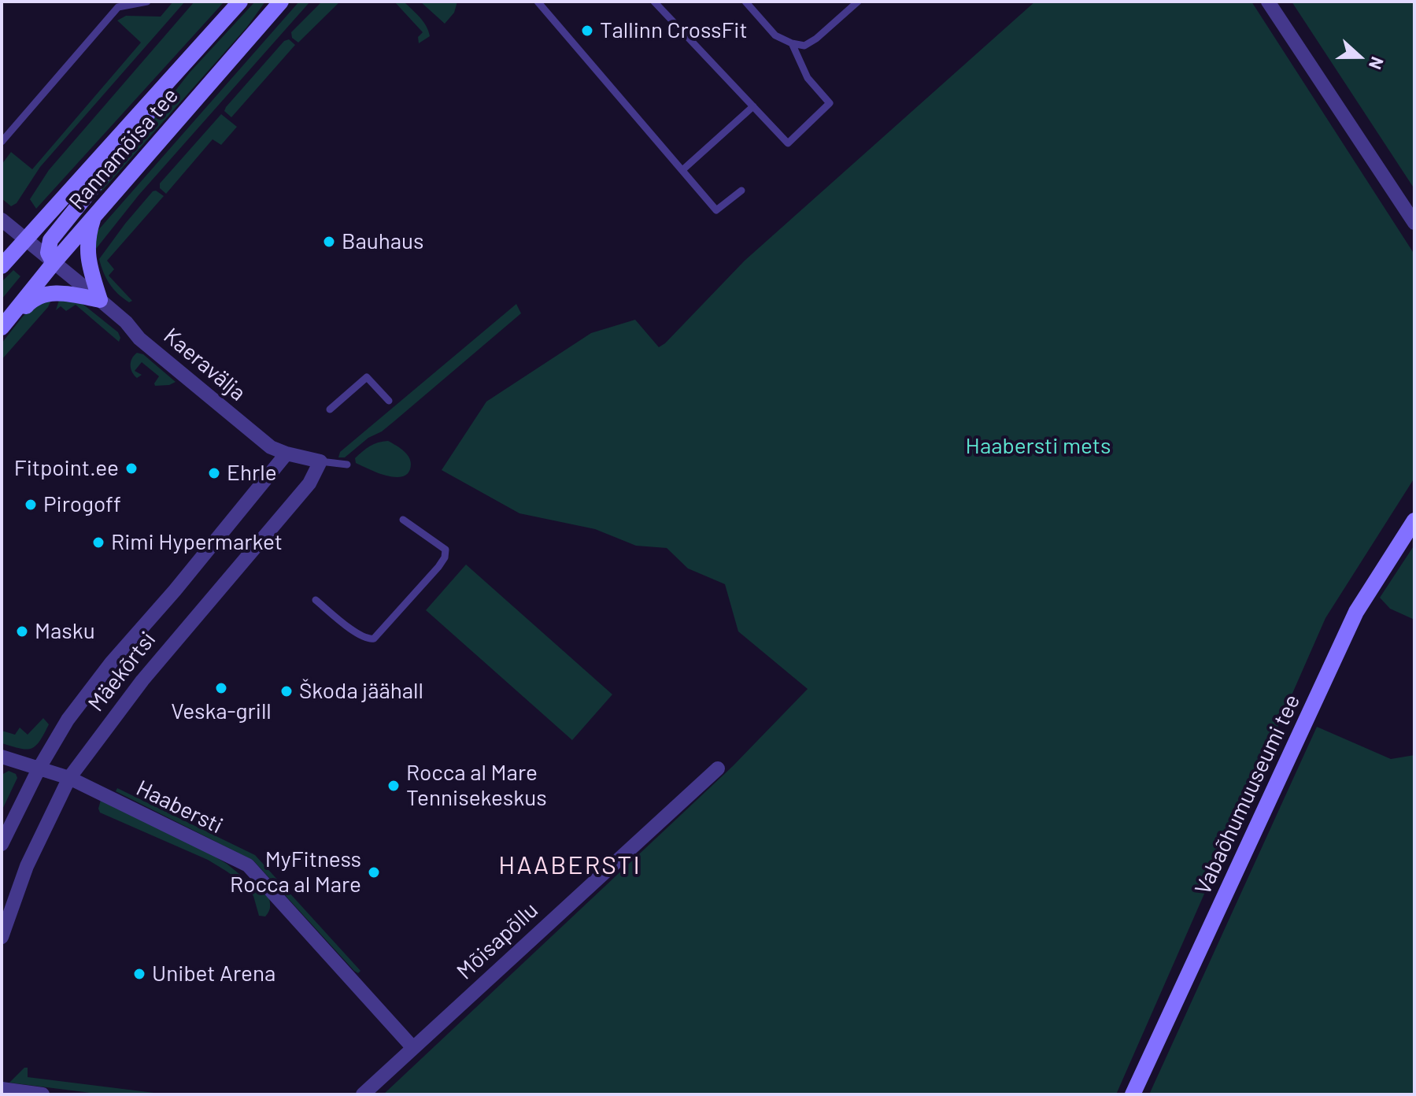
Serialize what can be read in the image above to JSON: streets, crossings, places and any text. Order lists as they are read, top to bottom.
{
  "streets": {
    "main road": ["Rannamõisa tee", "Vabaõhumuuseumi tee"],
    "street": [
      "Kaeravälja",
      "Mäekõrtsi",
      "Haabersti",
      "Mõisapõllu"
    ]
  },
  "crossings": [
    ["Rannamõisa tee", "Kaeravälja"],
    ["Kaeravälja", "Mäekõrtsi"],
    ["Mäekõrtsi", "Haabersti"],
    ["Haabersti", "Mõisapõllu"]
  ],
  "districts": ["HAABERSTI"],
  "parks": ["Haabersti mets"],
  "places": [
    "Tallinn CrossFit",
    "Bauhaus",
    "Fitpoint.ee",
    "Ehrle",
    "Pirogoff",
    "Rimi Hypermarket",
    "Masku",
    "Veska-grill",
    "Škoda jäähall",
    "Rocca al Mare Tennisekeskus",
    "MyFitness Rocca al Mare",
    "Unibet Arena"
  ],
  "north": "right"
}
